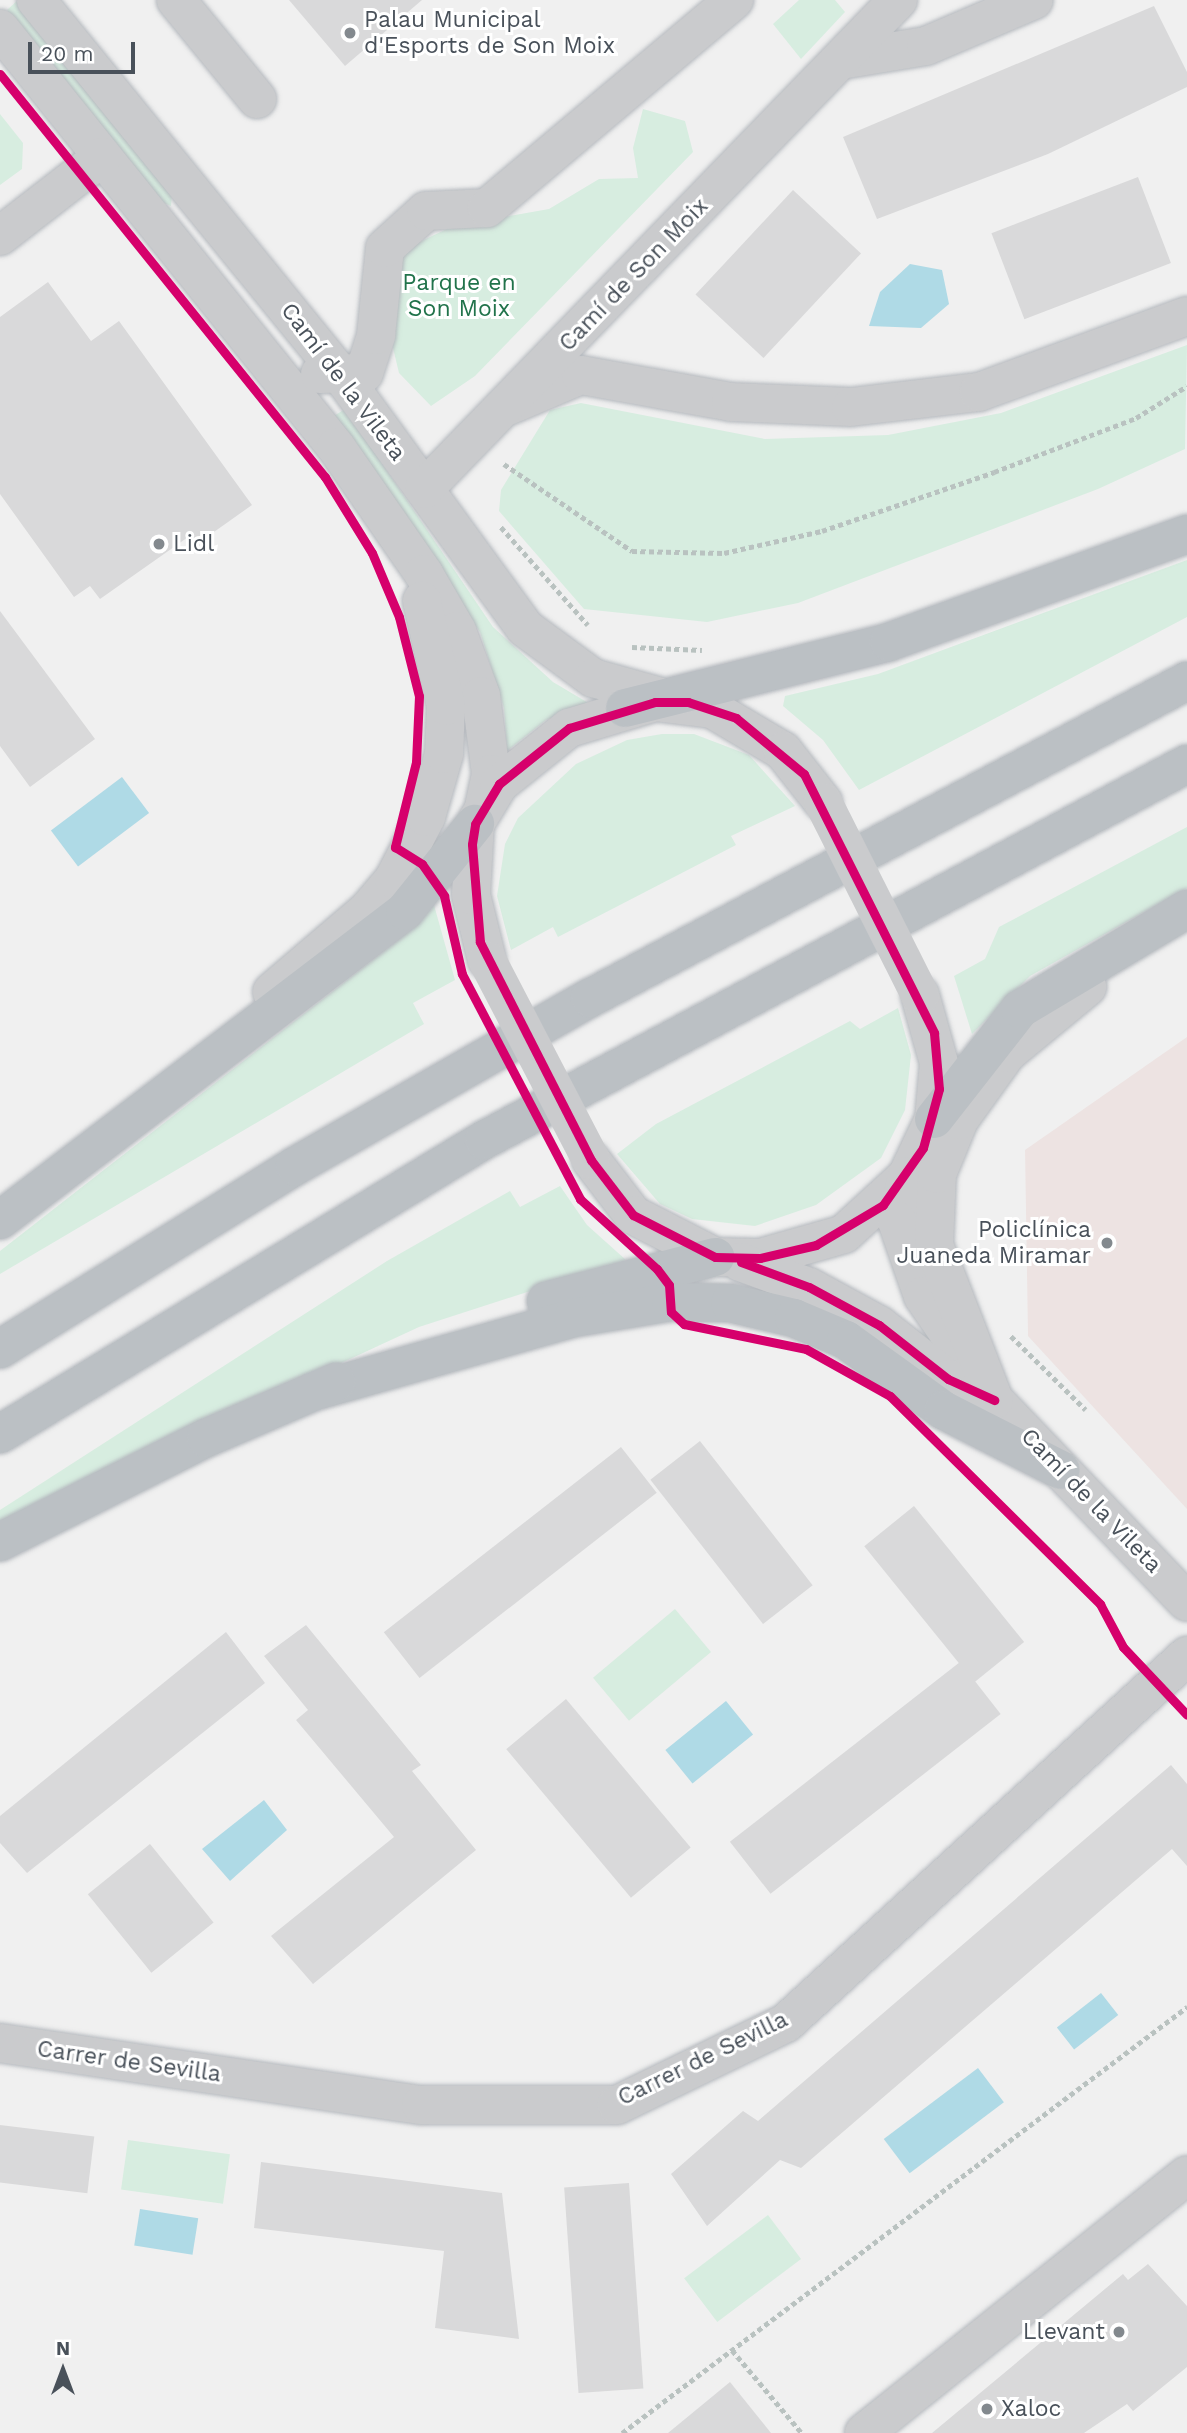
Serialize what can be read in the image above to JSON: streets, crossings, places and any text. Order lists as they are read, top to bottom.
{
  "streets": {
    "street": ["Camí de Son Moix", "Camí de la Vileta", "Carrer de Sevilla"]
  },
  "crossings": [
    ["Camí de Son Moix", "Camí de la Vileta"]
  ],
  "parks": ["Parque en Son Moix"],
  "places": [
    "Palau Municipal d'Esports de Son Moix",
    "Lidl",
    "Policlínica Juaneda Miramar",
    "Llevant",
    "Xaloc"
  ],
  "scale_bar": "20 m",
  "north": "top"
}
